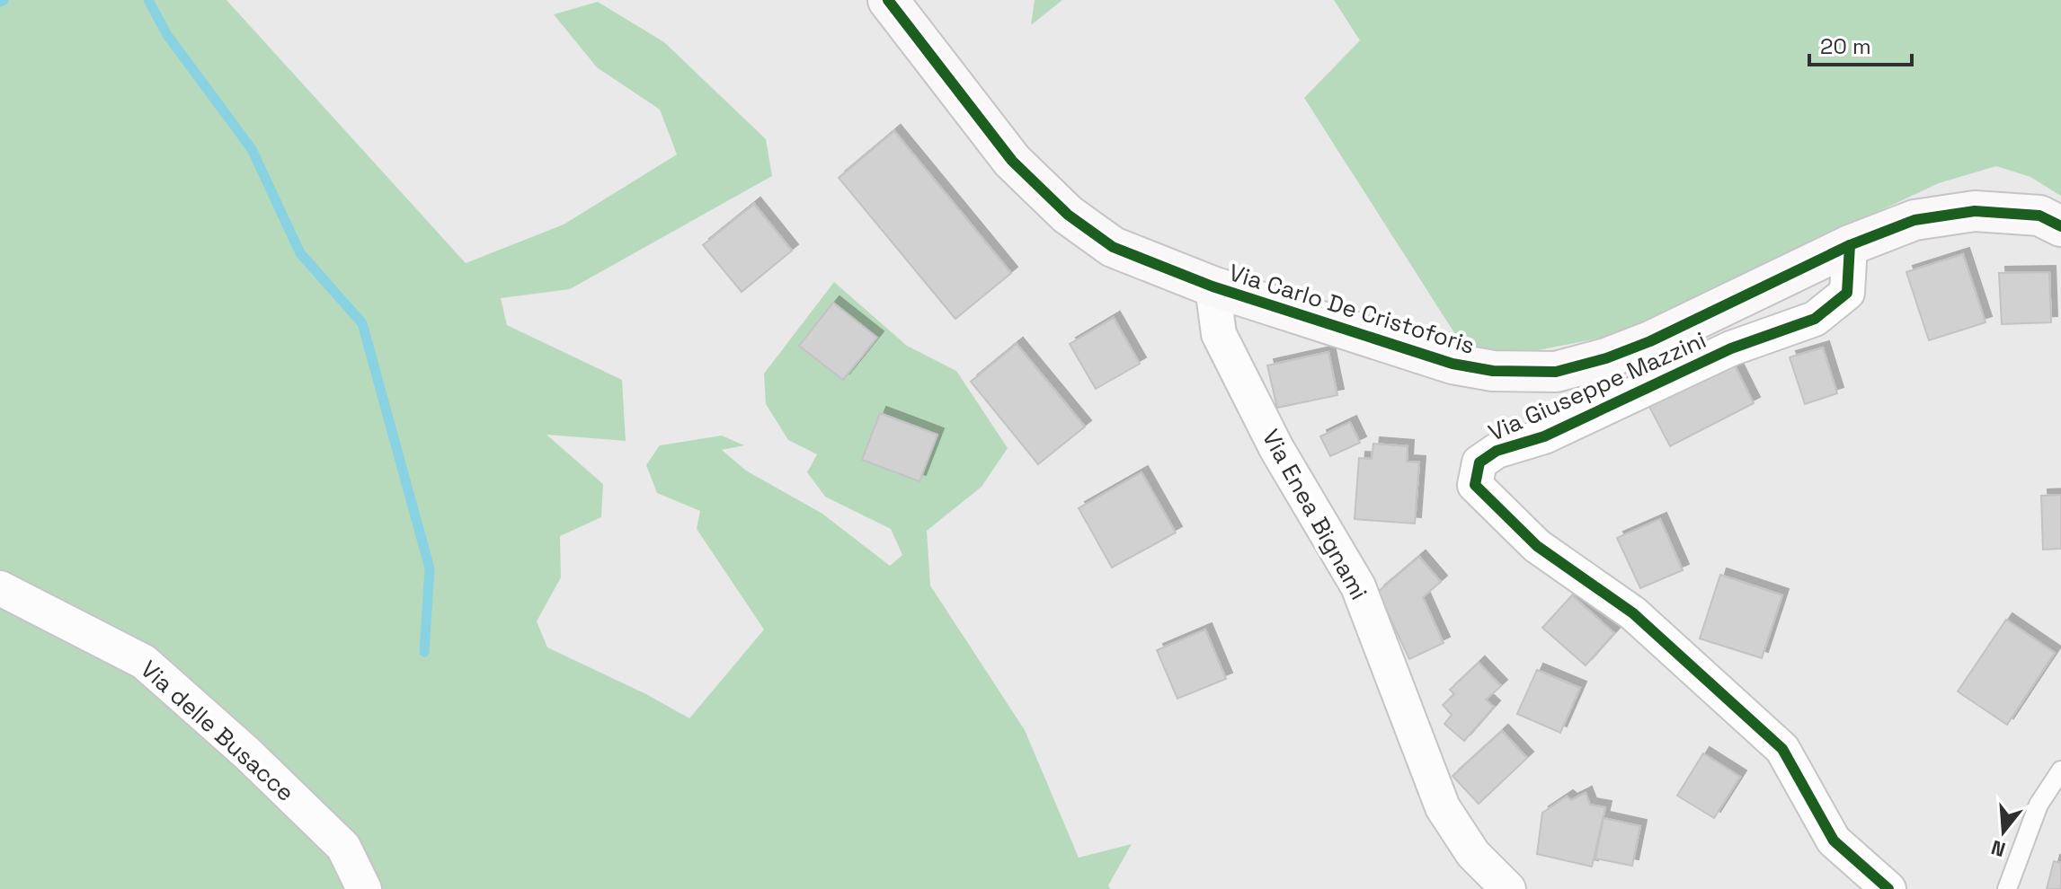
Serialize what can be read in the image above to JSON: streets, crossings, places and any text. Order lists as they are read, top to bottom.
{
  "streets": {
    "main road": ["Via Carlo De Cristoforis"],
    "street": ["Via Giuseppe Mazzini", "Via Enea Bignami", "Via delle Busacce"]
  },
  "crossings": [
    ["Via Carlo De Cristoforis", "Via Giuseppe Mazzini"],
    ["Via Carlo De Cristoforis", "Via Enea Bignami"]
  ],
  "scale_bar": "20 m",
  "north": "bottom"
}
